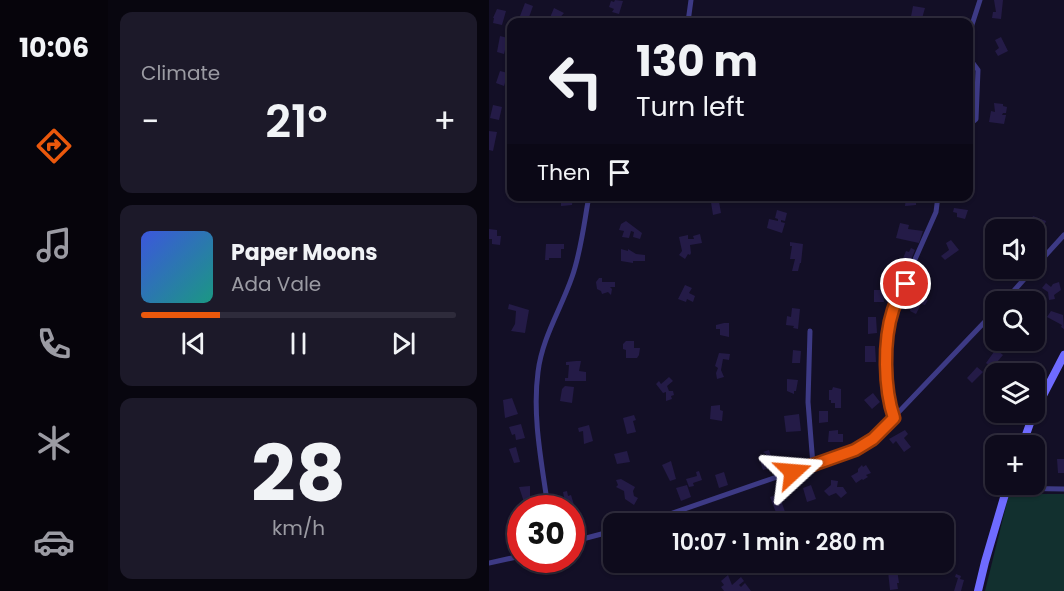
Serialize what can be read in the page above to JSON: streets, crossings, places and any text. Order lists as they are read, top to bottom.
{
  "page": {
    "tabs": "10:06",
    "tile": [
      "Climate",
      ["28", "km/h"]
    ],
    "turn": ["130 m", "Turn left"],
    "heat": ["−", "21°", "+"],
    "then": "Then",
    "map_buttons": "+",
    "song": ["Paper Moons", "Ada Vale"],
    "limit": "30",
    "trip": "10:07 · 1 min · 280 m"
  }
}
